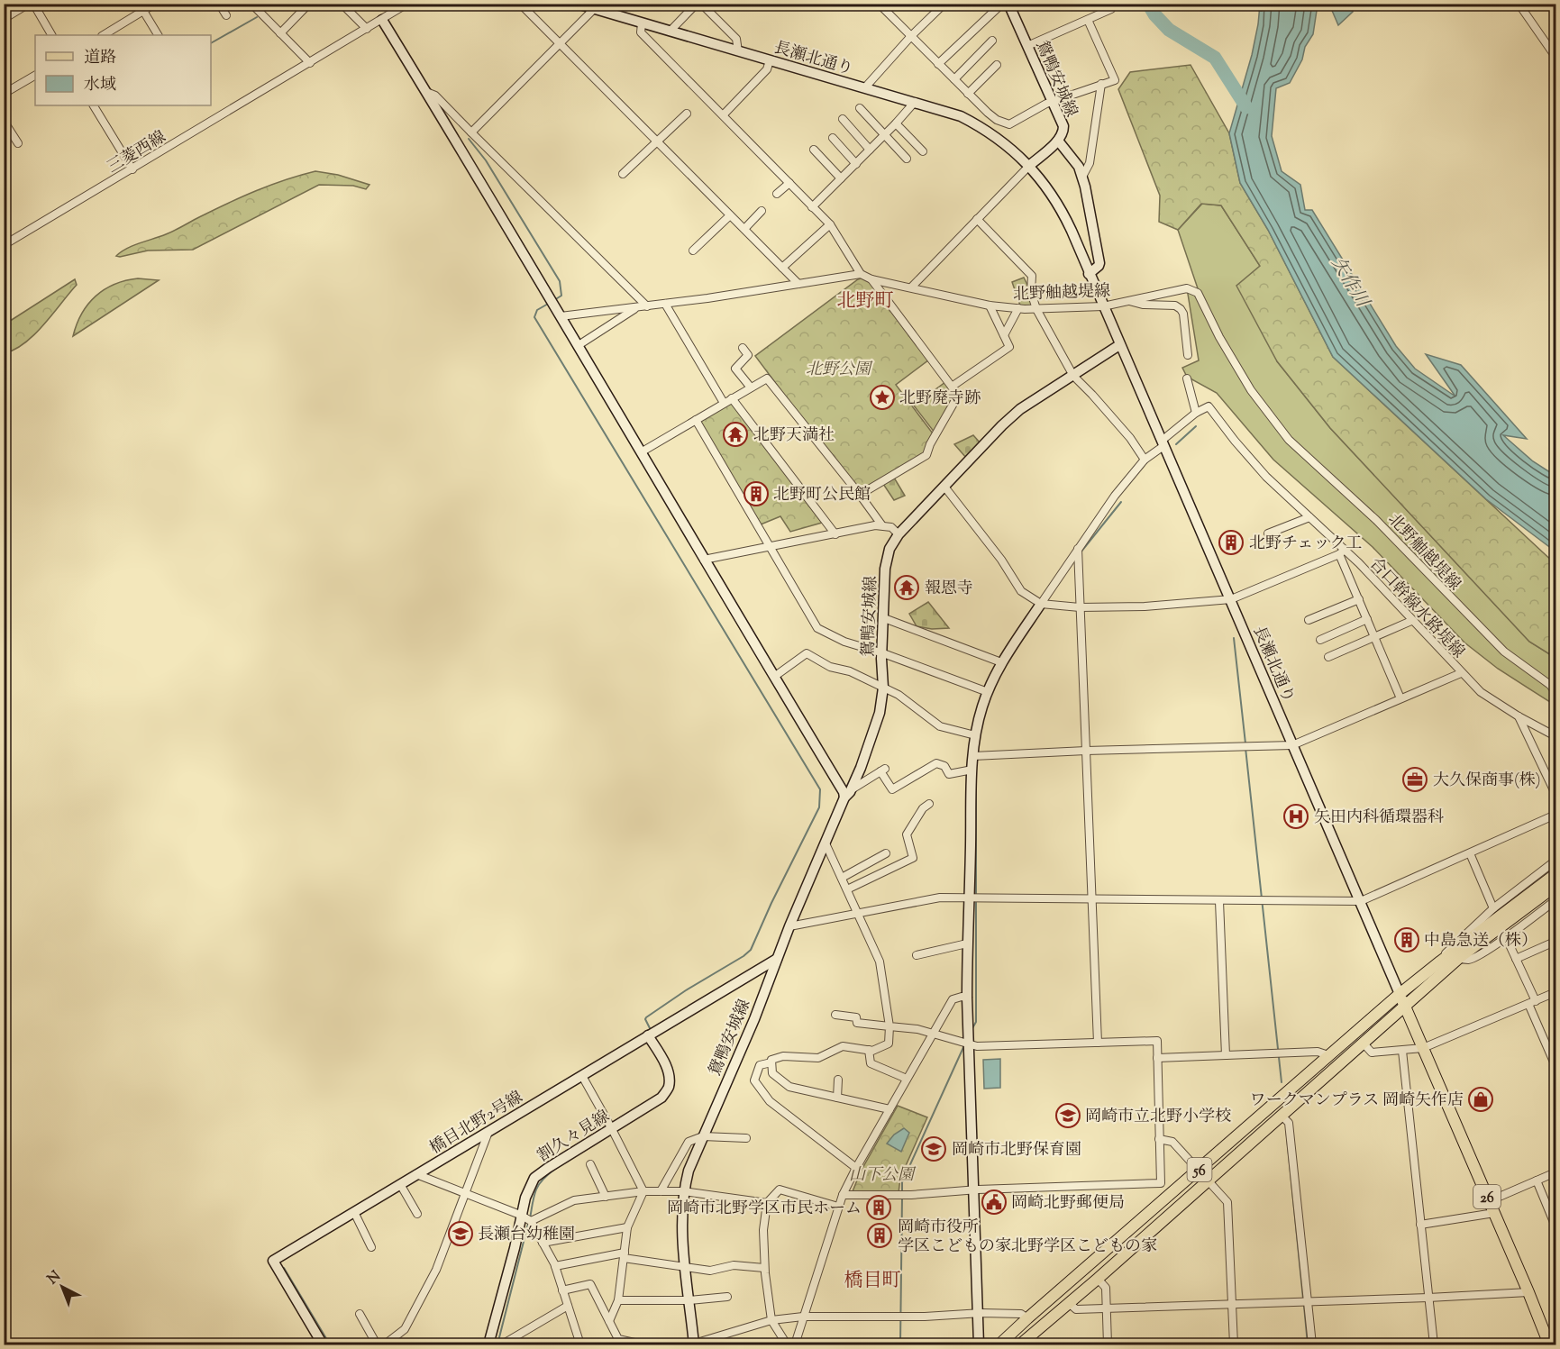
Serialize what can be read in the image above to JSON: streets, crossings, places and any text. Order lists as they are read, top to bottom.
{
  "streets": {
    "main road": ["56", "26"],
    "street": [
      "長瀬北通り",
      "鴛鴨安城線",
      "三菱西線",
      "北野舳越堤線",
      "合口幹線水路堤線",
      "橋目北野2号線",
      "割久々見線"
    ]
  },
  "crossings": [
    ["長瀬北通り", "鴛鴨安城線"],
    ["長瀬北通り", "56"],
    ["長瀬北通り", "26"],
    ["鴛鴨安城線", "橋目北野2号線"],
    ["橋目北野2号線", "割久々見線"],
    ["56", "26"]
  ],
  "districts": ["北野町", "橋目町"],
  "water": ["矢作川"],
  "parks": ["北野公園", "山下公園"],
  "places": {
    "place": ["北野廃寺跡"],
    "temple": ["北野天満社", "報恩寺"],
    "building": [
      "北野町公民館",
      "北野チェック工",
      "中島急送（株）",
      "岡崎市北野学区市民ホーム",
      "岡崎市役所 学区こどもの家北野学区こどもの家"
    ],
    "office": ["大久保商事(株)"],
    "hospital": ["矢田内科循環器科"],
    "shop": ["ワークマンプラス 岡崎矢作店"],
    "school or university": ["岡崎市立北野小学校", "岡崎市北野保育園", "長瀬台幼稚園"],
    "public building": ["岡崎北野郵便局"]
  },
  "legend": ["道路", "水域"],
  "north": "top left"
}
